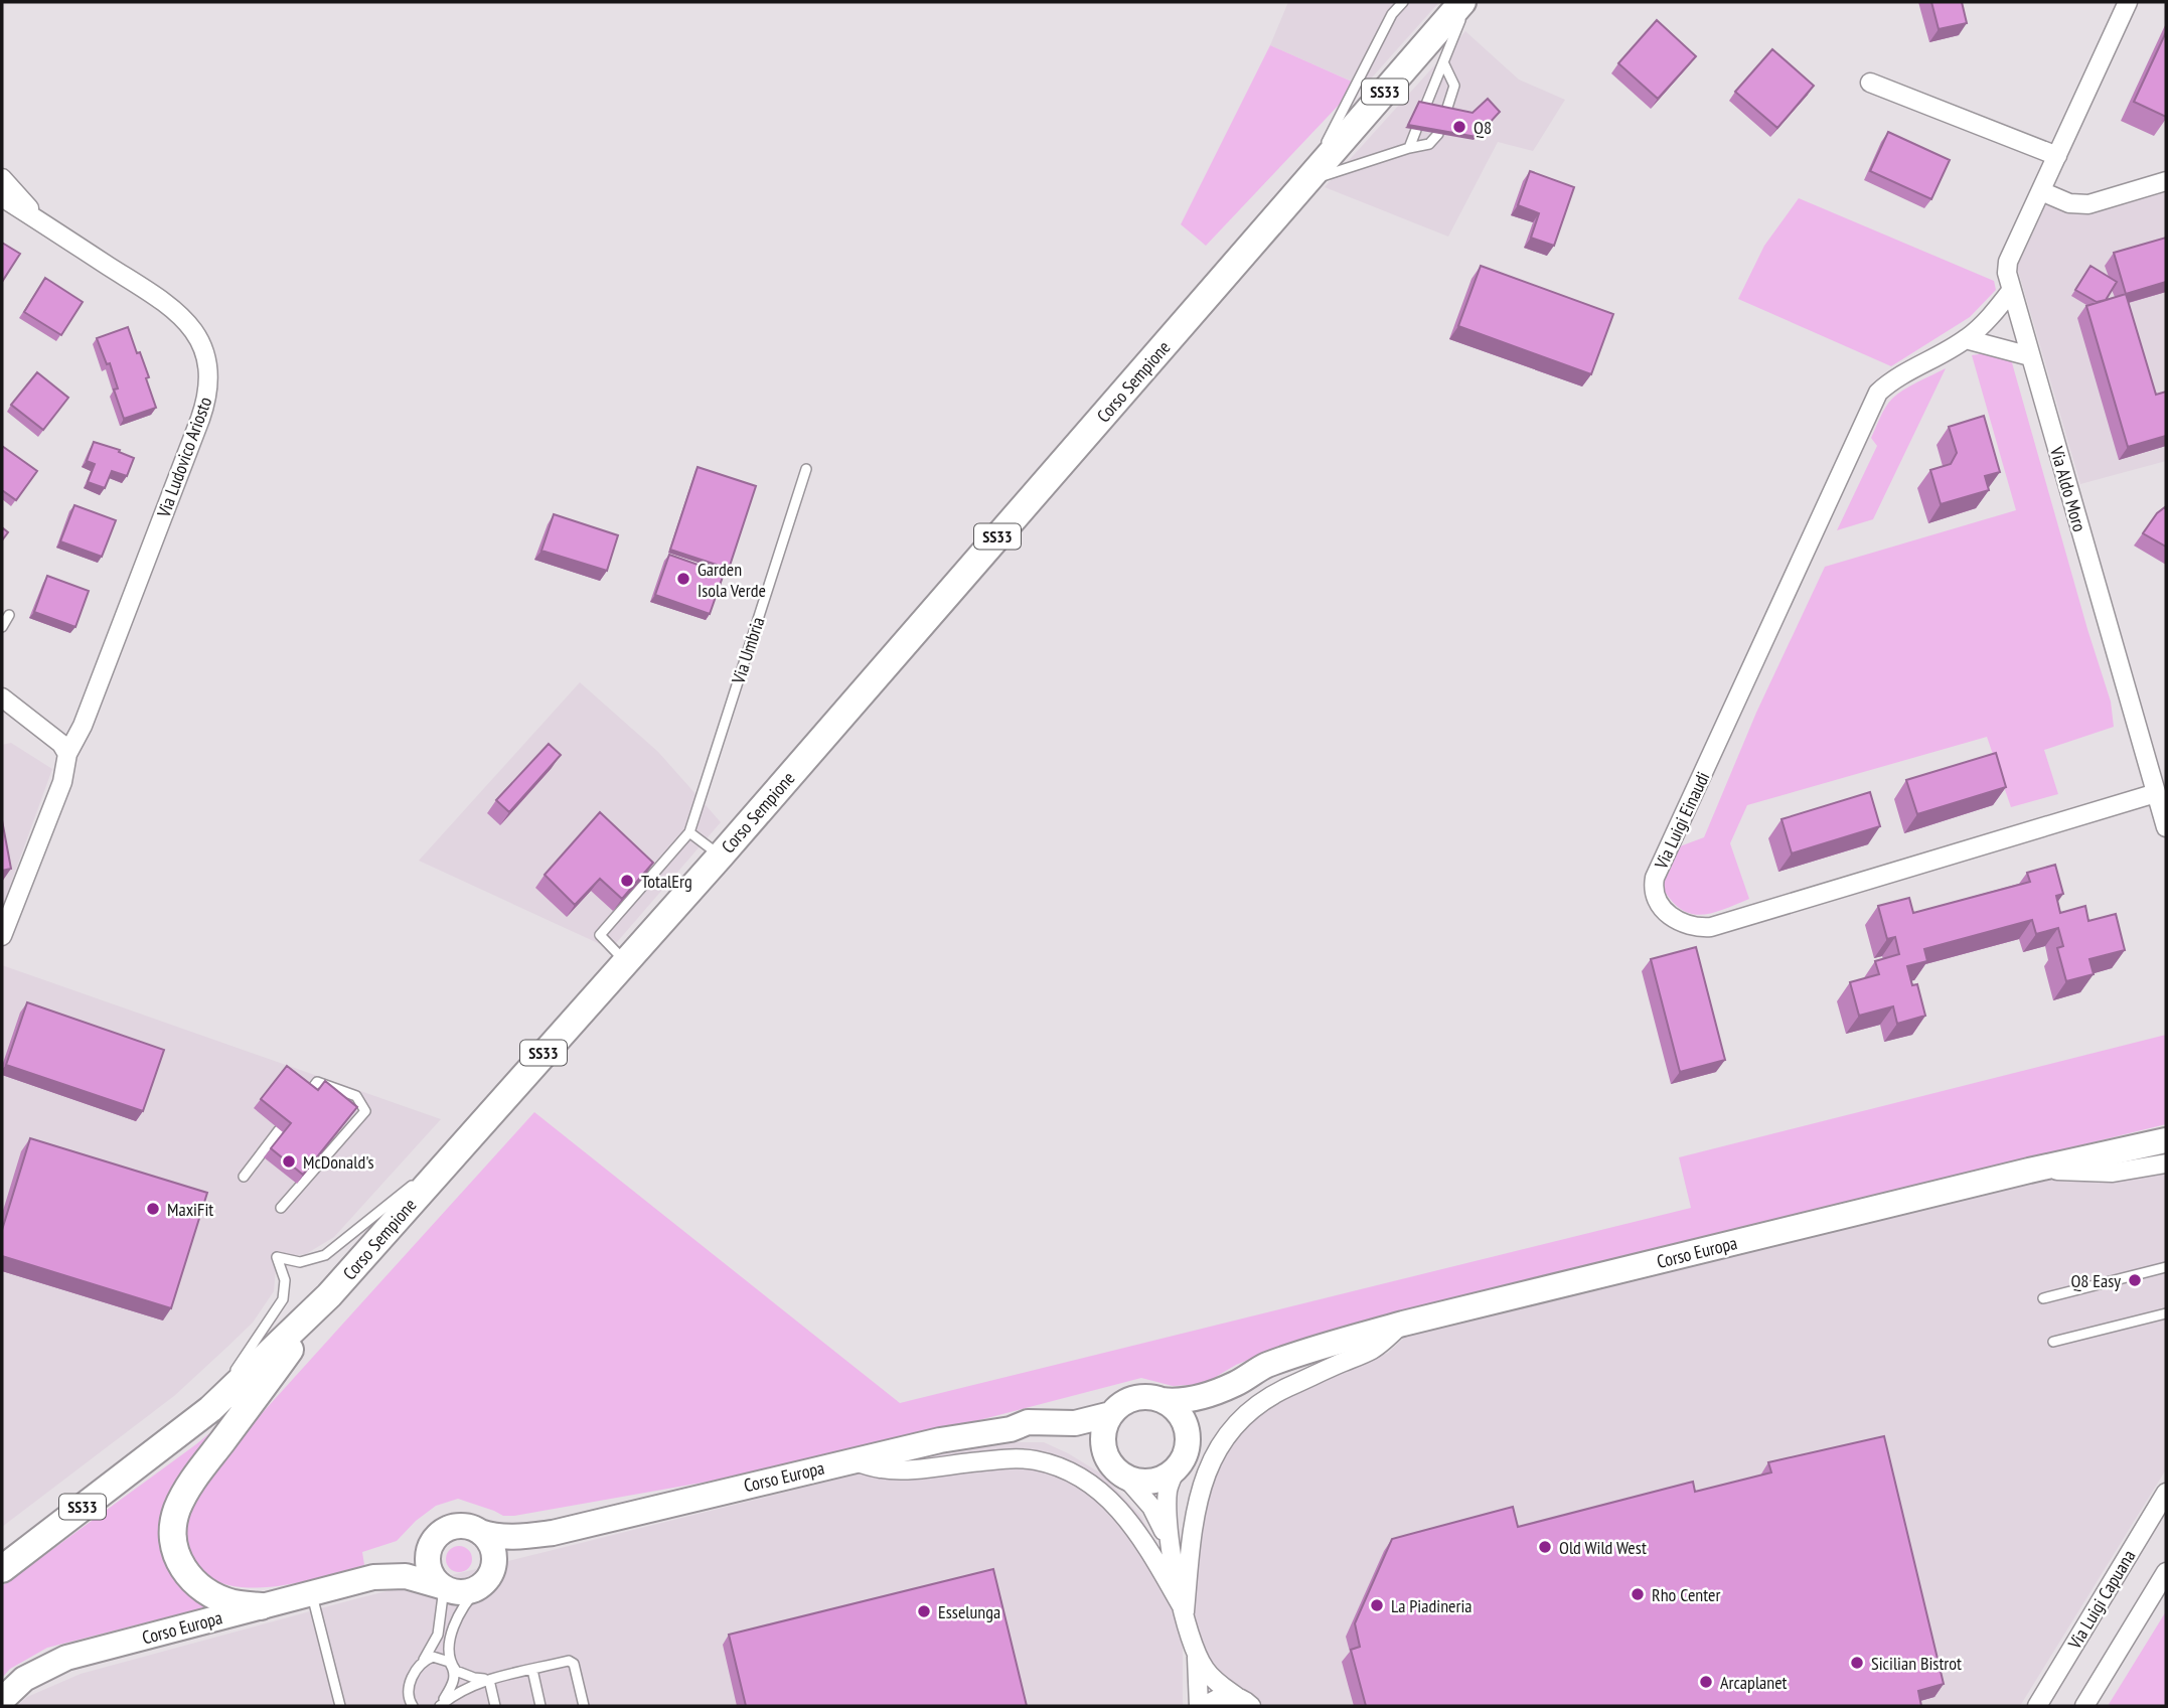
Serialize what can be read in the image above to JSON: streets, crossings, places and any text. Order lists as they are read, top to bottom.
{
  "streets": {
    "main road": ["SS33", "Corso Sempione", "Corso Europa"],
    "street": [
      "Via Ludovico Ariosto",
      "Via Aldo Moro",
      "Via Luigi Einaudi",
      "Via Luigi Capuana"
    ],
    "lane": ["Via Umbria"]
  },
  "crossings": [
    ["Via Aldo Moro", "Via Luigi Einaudi"]
  ],
  "places": [
    "Q8",
    "Garden Isola Verde",
    "TotalErg",
    "McDonald's",
    "MaxiFit",
    "Q8 Easy",
    "Old Wild West",
    "Rho Center",
    "La Piadineria",
    "Esselunga",
    "Sicilian Bistrot",
    "Arcaplanet"
  ]
}
